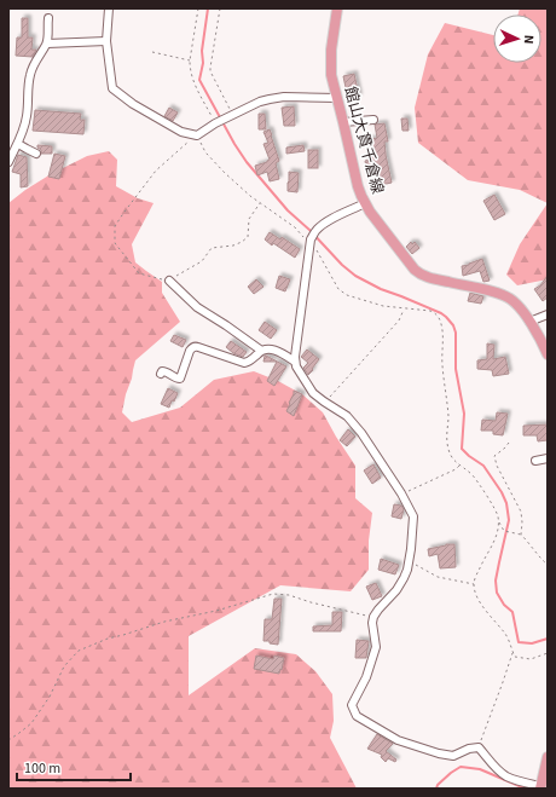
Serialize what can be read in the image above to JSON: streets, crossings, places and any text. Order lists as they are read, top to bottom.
{
  "streets": {
    "main road": ["館山大貫千倉線"]
  },
  "scale_bar": "100 m",
  "north": "right"
}
